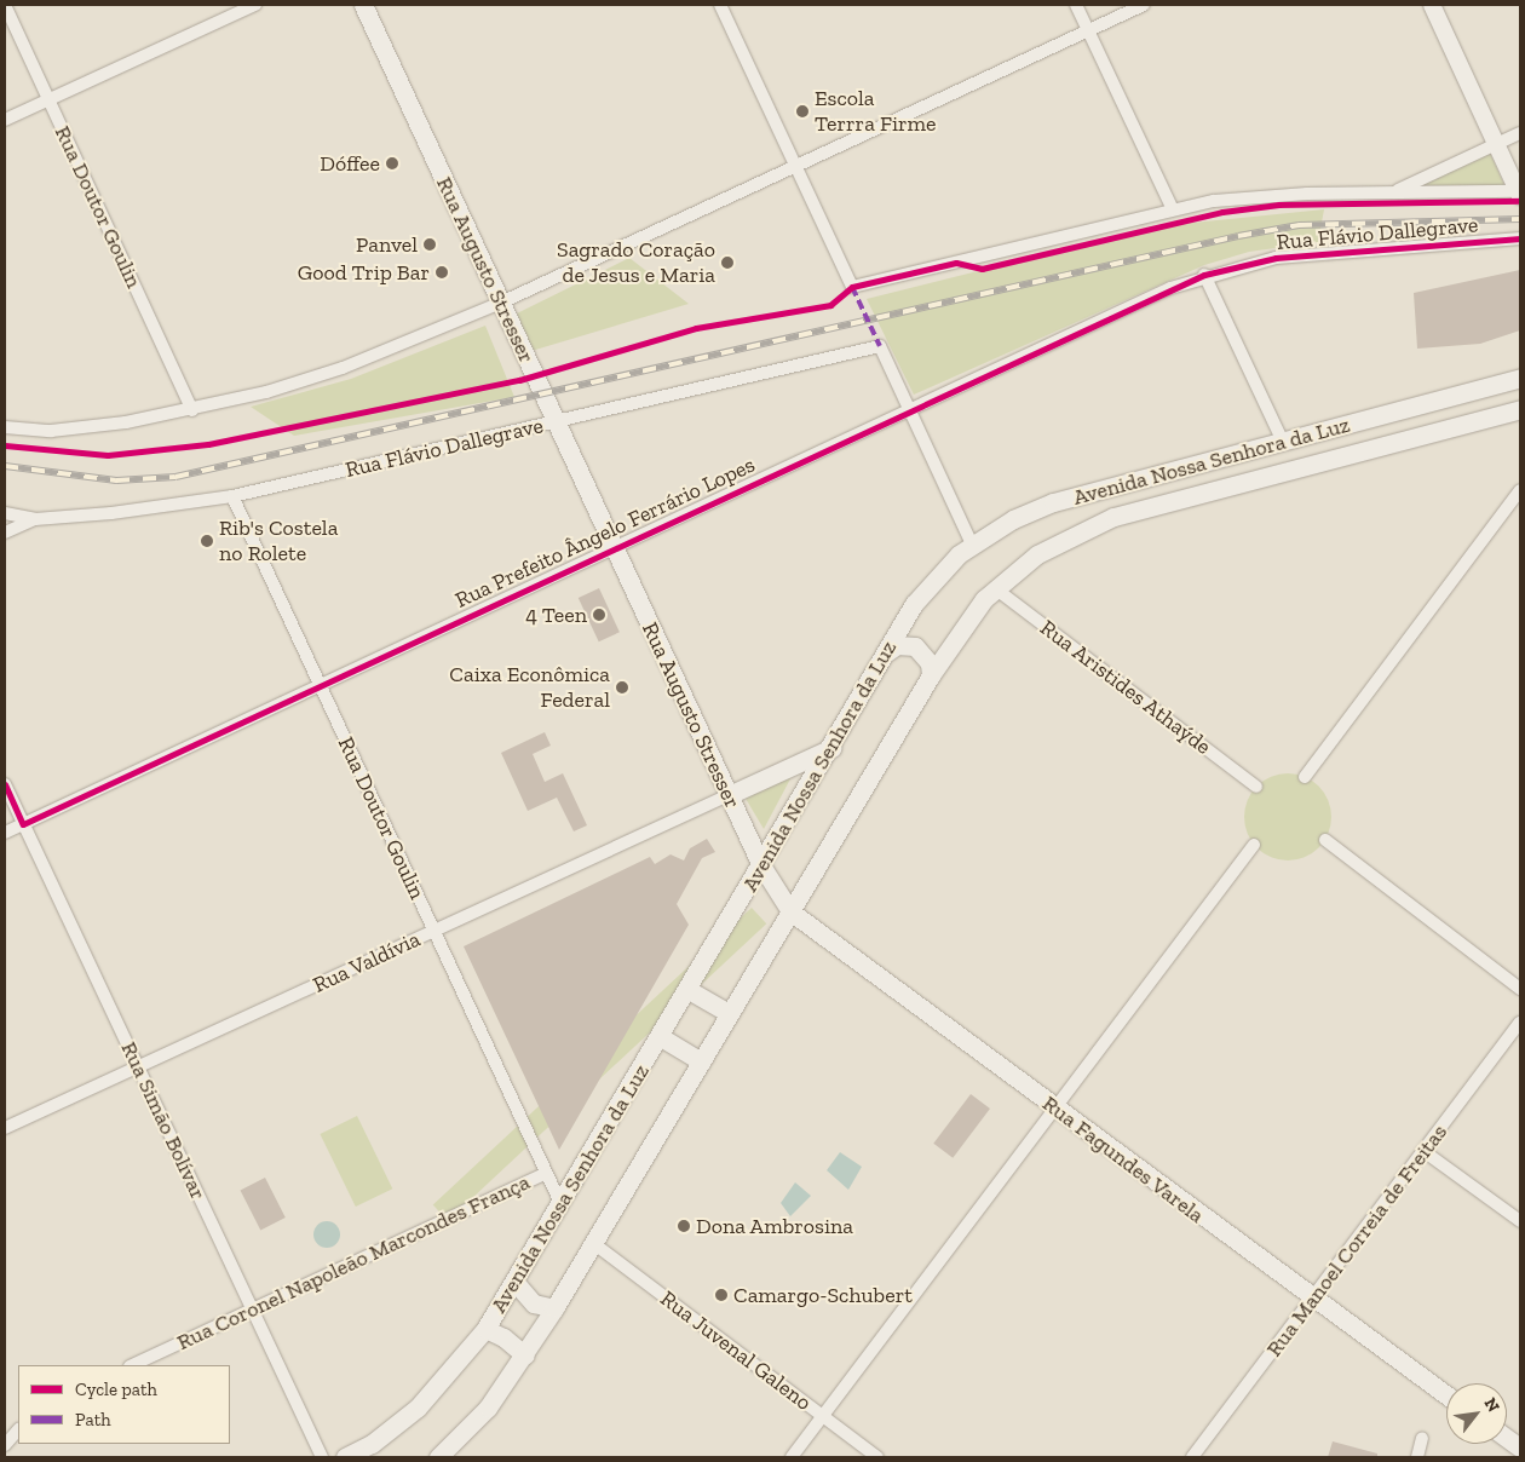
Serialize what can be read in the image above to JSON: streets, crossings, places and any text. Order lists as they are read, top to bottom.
{
  "streets": {
    "main road": ["Rua Augusto Stresser", "Avenida Nossa Senhora da Luz", "Rua Fagundes Varela"],
    "street": [
      "Rua Doutor Goulin",
      "Rua Flávio Dallegrave",
      "Rua Prefeito Ângelo Ferrário Lopes",
      "Rua Aristides Athaýde",
      "Rua Valdívia",
      "Rua Simão Bolívar",
      "Rua Manoel Correia de Freitas",
      "Rua Coronel Napoleão Marcondes França",
      "Rua Juvenal Galeno"
    ]
  },
  "crossings": [
    ["Rua Doutor Goulin", "Rua Flávio Dallegrave"],
    ["Rua Doutor Goulin", "Avenida Nossa Senhora da Luz"],
    ["Rua Doutor Goulin", "Rua Prefeito Ângelo Ferrário Lopes"],
    ["Rua Doutor Goulin", "Rua Valdívia"],
    ["Rua Doutor Goulin", "Rua Coronel Napoleão Marcondes França"],
    ["Rua Flávio Dallegrave", "Rua Augusto Stresser"],
    ["Rua Flávio Dallegrave", "Rua Prefeito Ângelo Ferrário Lopes"],
    ["Rua Augusto Stresser", "Avenida Nossa Senhora da Luz"],
    ["Rua Augusto Stresser", "Rua Prefeito Ângelo Ferrário Lopes"],
    ["Rua Augusto Stresser", "Rua Valdívia"],
    ["Rua Augusto Stresser", "Rua Fagundes Varela"],
    ["Avenida Nossa Senhora da Luz", "Rua Aristides Athaýde"],
    ["Avenida Nossa Senhora da Luz", "Rua Fagundes Varela"],
    ["Avenida Nossa Senhora da Luz", "Rua Juvenal Galeno"],
    ["Rua Prefeito Ângelo Ferrário Lopes", "Rua Simão Bolívar"],
    ["Rua Valdívia", "Rua Simão Bolívar"],
    ["Rua Simão Bolívar", "Rua Coronel Napoleão Marcondes França"],
    ["Rua Fagundes Varela", "Rua Manoel Correia de Freitas"]
  ],
  "places": [
    "Escola Terrra Firme",
    "Dóffee",
    "Panvel",
    "Sagrado Coração de Jesus e Maria",
    "Good Trip Bar",
    "Rib's Costela no Rolete",
    "4 Teen",
    "Caixa Econômica Federal",
    "Dona Ambrosina",
    "Camargo-Schubert"
  ],
  "legend": ["Cycle path", "Path"],
  "north": "top right"
}
